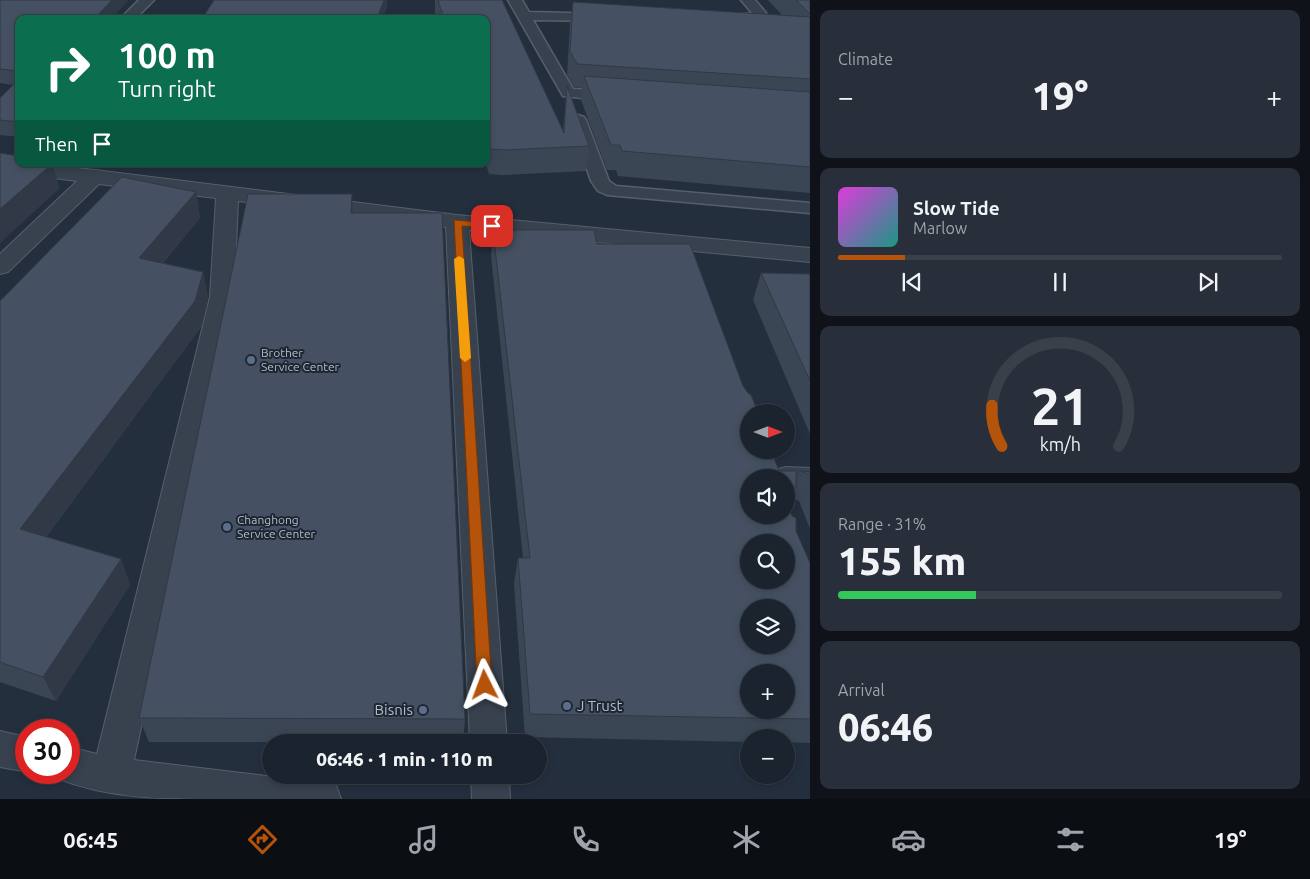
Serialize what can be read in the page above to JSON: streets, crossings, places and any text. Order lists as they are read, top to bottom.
{
  "places": [
    "Brother Service Center",
    "Changhong Service Center",
    "J Trust",
    "Bisnis"
  ],
  "north": "right",
  "page": {
    "tile": [
      "Climate",
      ["Range · 31%", "155 km"],
      ["Arrival", "06:46"]
    ],
    "turn": ["100 m", "Turn right"],
    "heat": ["−", "19°", "+"],
    "then": "Then",
    "song": ["Slow Tide", "Marlow"],
    "map_buttons": ["+", "−"],
    "limit": "30",
    "trip": "06:46 · 1 min · 110 m",
    "tabs": ["06:45", "19°"],
    "gauge": ["21", "km/h"]
  }
}
